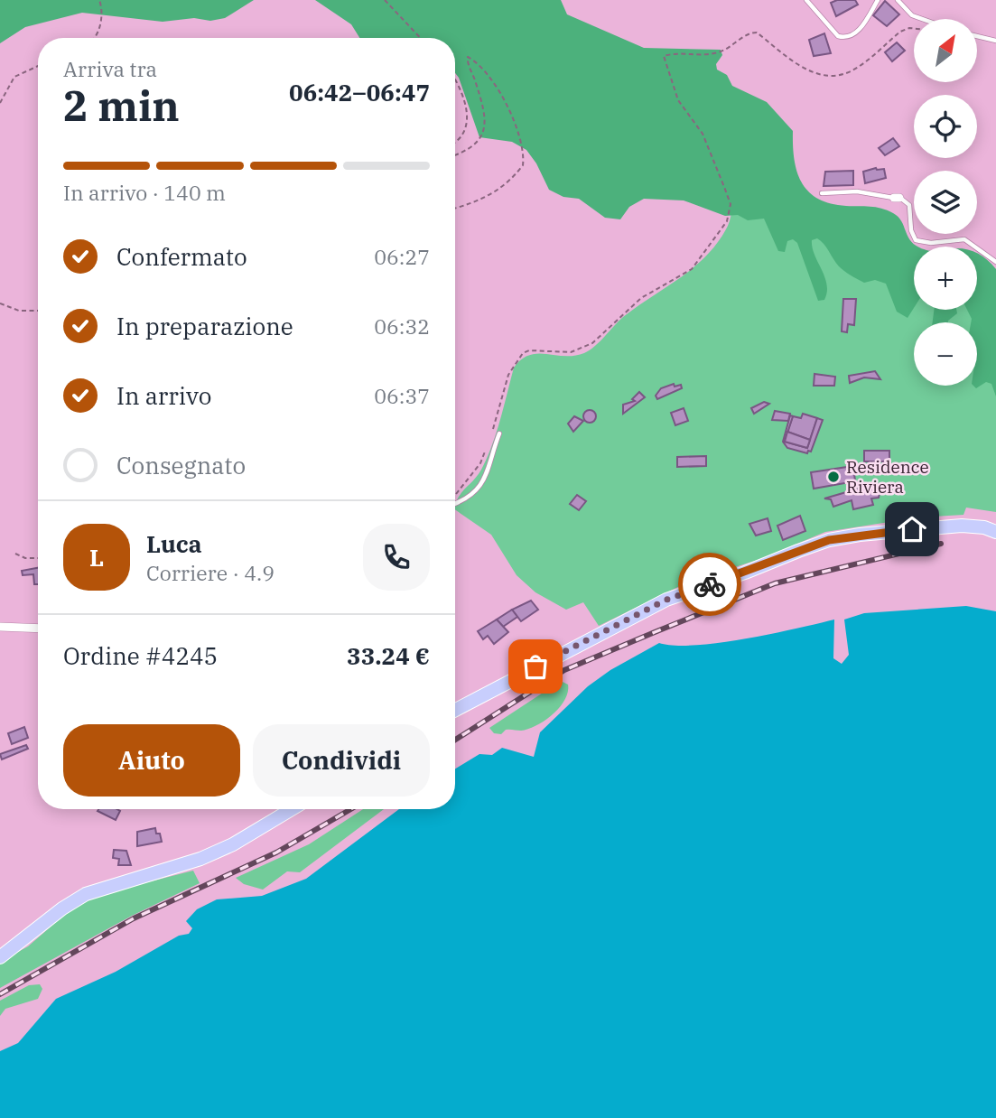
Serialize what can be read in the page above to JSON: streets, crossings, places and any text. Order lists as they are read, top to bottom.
{
  "places": ["Residence Riviera"],
  "north": "top right",
  "page": {
    "map_buttons": ["+", "−"],
    "heading": ["2 min", "Arriva tra", "06:42–06:47"],
    "panel": [
      "Luca",
      "Corriere · 4.9",
      "Ordine #4245",
      "33.24 €"
    ],
    "bar": "In arrivo · 140 m",
    "list": [
      ["Confermato", "06:27"],
      ["In preparazione", "06:32"],
      ["In arrivo", "06:37"],
      "Consegnato"
    ],
    "round": "L",
    "buttons": ["Aiuto", "Condividi"]
  }
}
